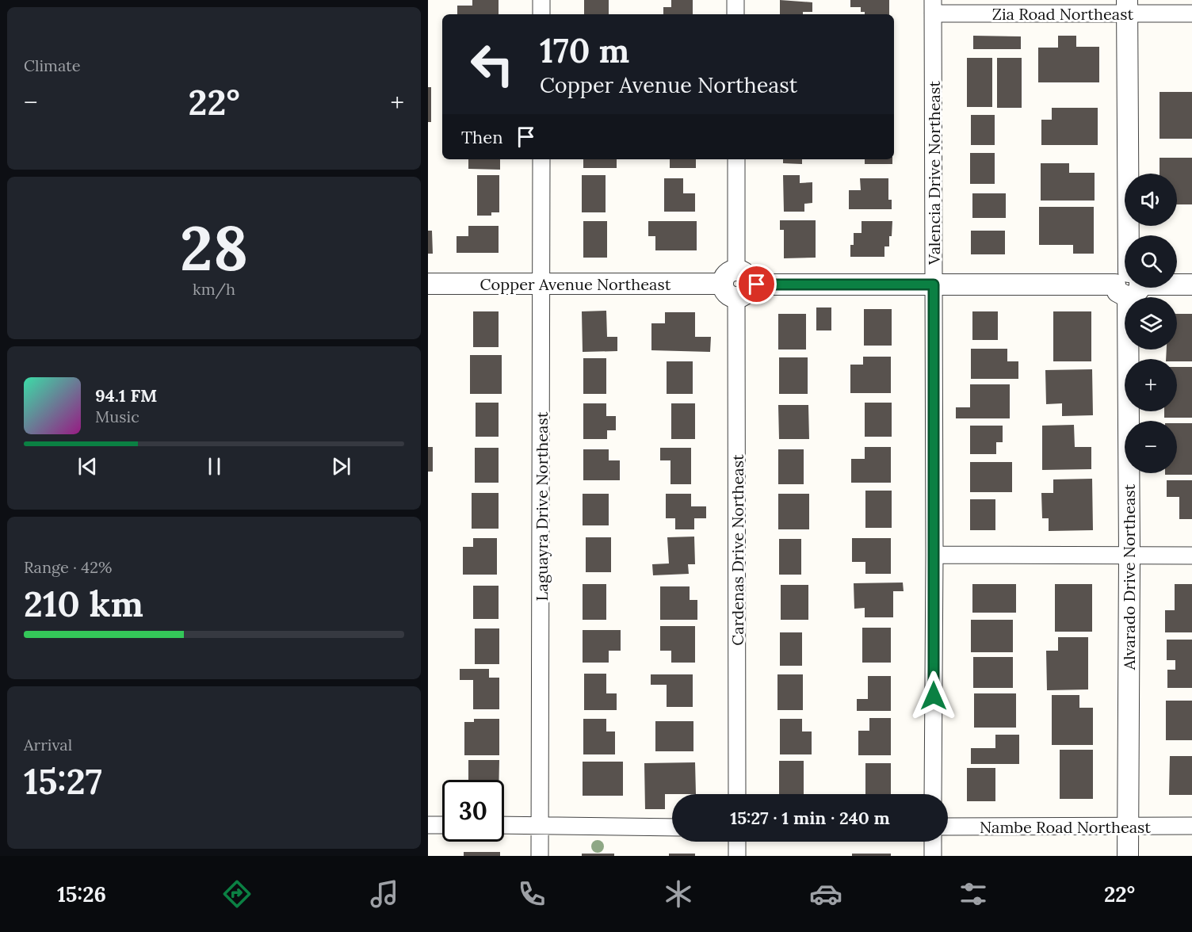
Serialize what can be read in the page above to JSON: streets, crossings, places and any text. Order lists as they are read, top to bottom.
{
  "streets": {
    "street": [
      "Zia Road Northeast",
      "Valencia Drive Northeast",
      "Copper Avenue Northeast",
      "Laguayra Drive Northeast",
      "Cardenas Drive Northeast",
      "Alvarado Drive Northeast",
      "Nambe Road Northeast"
    ]
  },
  "crossings": [
    ["Zia Road Northeast", "Valencia Drive Northeast"],
    ["Zia Road Northeast", "Alvarado Drive Northeast"],
    ["Valencia Drive Northeast", "Copper Avenue Northeast"],
    ["Copper Avenue Northeast", "Laguayra Drive Northeast"],
    ["Copper Avenue Northeast", "Cardenas Drive Northeast"],
    ["Alvarado Drive Northeast", "Nambe Road Northeast"]
  ],
  "page": {
    "tile": [
      "Climate",
      ["28", "km/h"],
      ["Range · 42%", "210 km"],
      ["Arrival", "15:27"]
    ],
    "turn": ["170 m", "Copper Avenue Northeast"],
    "heat": ["−", "22°", "+"],
    "then": "Then",
    "map_buttons": ["+", "−"],
    "song": ["94.1 FM", "Music"],
    "limit": "30",
    "trip": "15:27 · 1 min · 240 m",
    "tabs": ["15:26", "22°"]
  }
}
